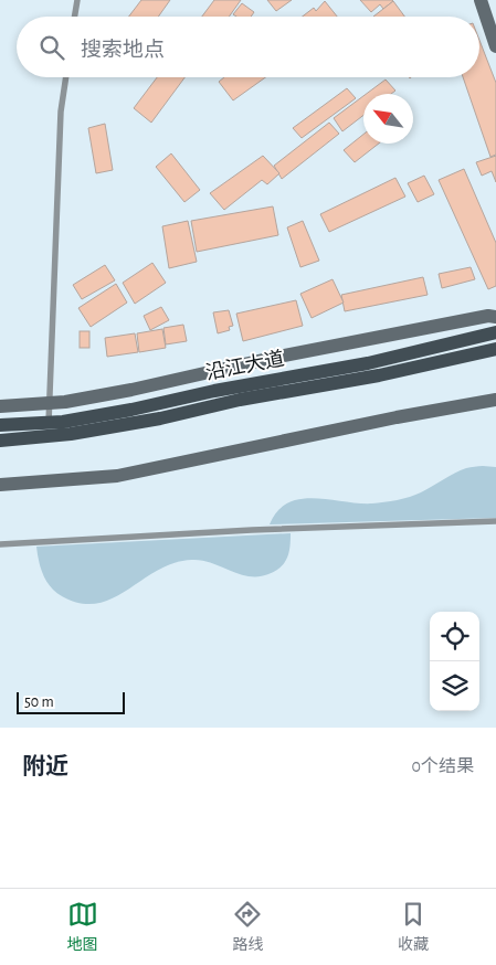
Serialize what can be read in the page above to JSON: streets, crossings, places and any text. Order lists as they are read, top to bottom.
{
  "streets": {
    "main road": ["沿江大道"]
  },
  "scale_bar": "50 m",
  "north": "top left",
  "page": {
    "search": "搜索地点",
    "scale": "50 m",
    "heading": ["附近", "0个结果"],
    "nav": ["地图", "路线", "收藏"]
  }
}
